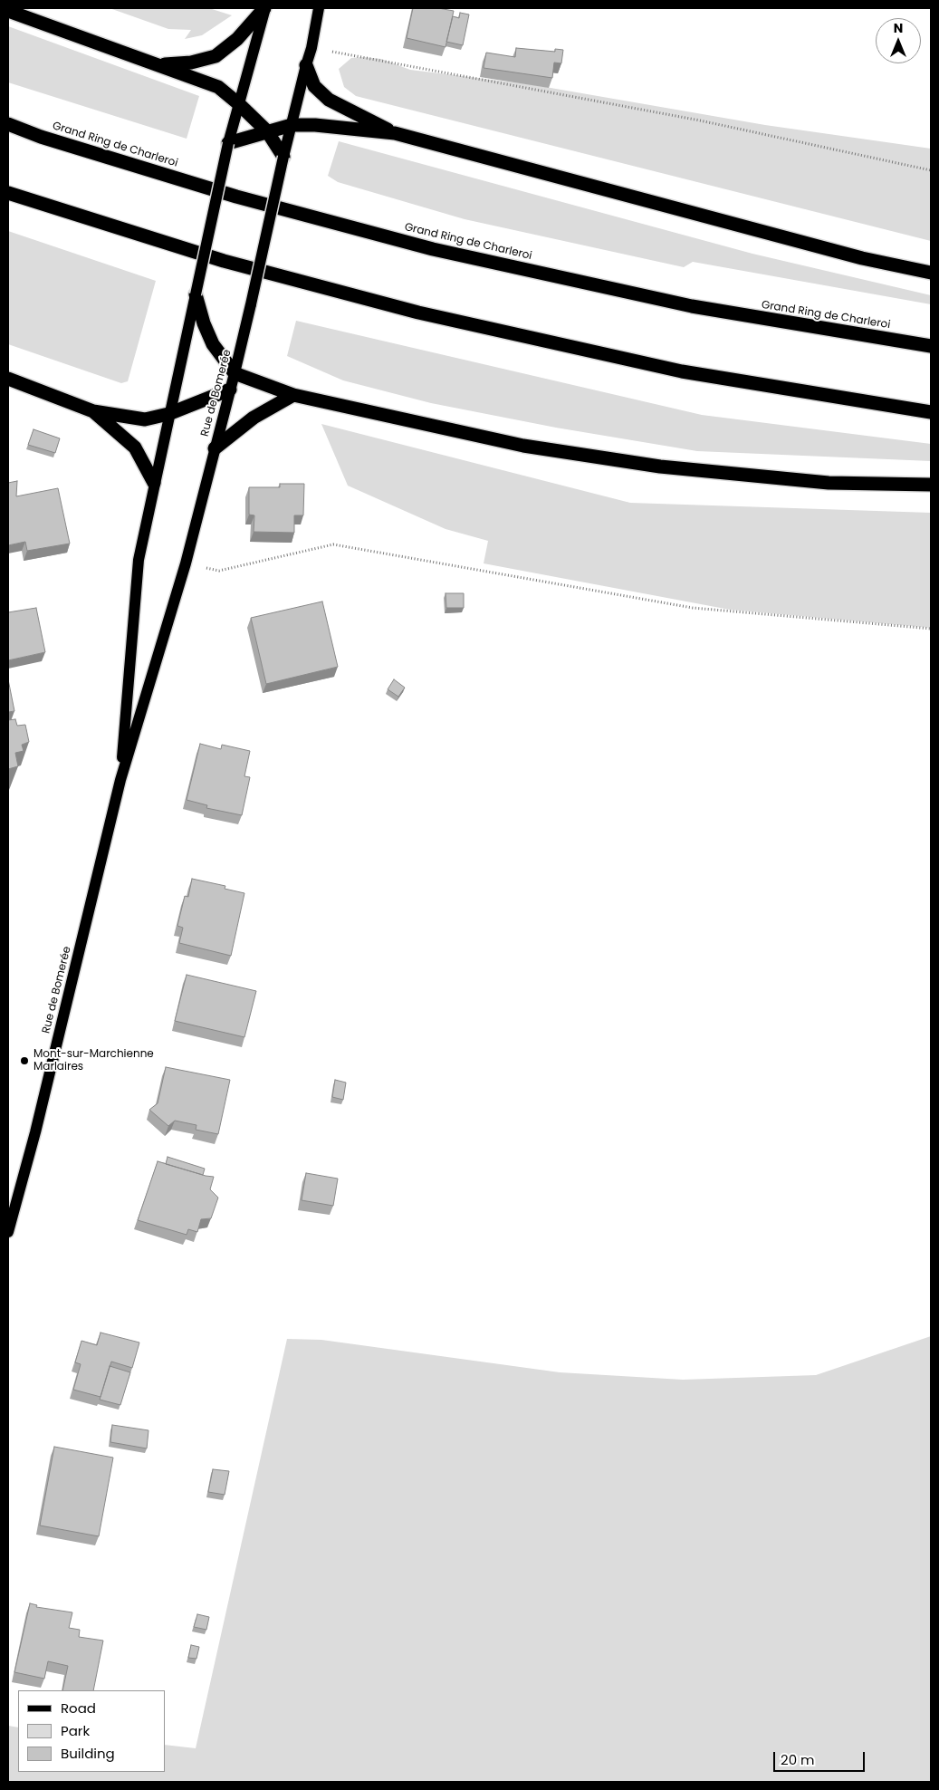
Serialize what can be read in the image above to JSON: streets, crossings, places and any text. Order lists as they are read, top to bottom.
{
  "streets": {
    "highway": ["Grand Ring de Charleroi"],
    "main road": ["Rue de Bomerée"]
  },
  "places": ["Mont-sur-Marchienne Marlaires"],
  "legend": ["Road", "Park", "Building"],
  "scale_bar": "20 m",
  "north": "top"
}
